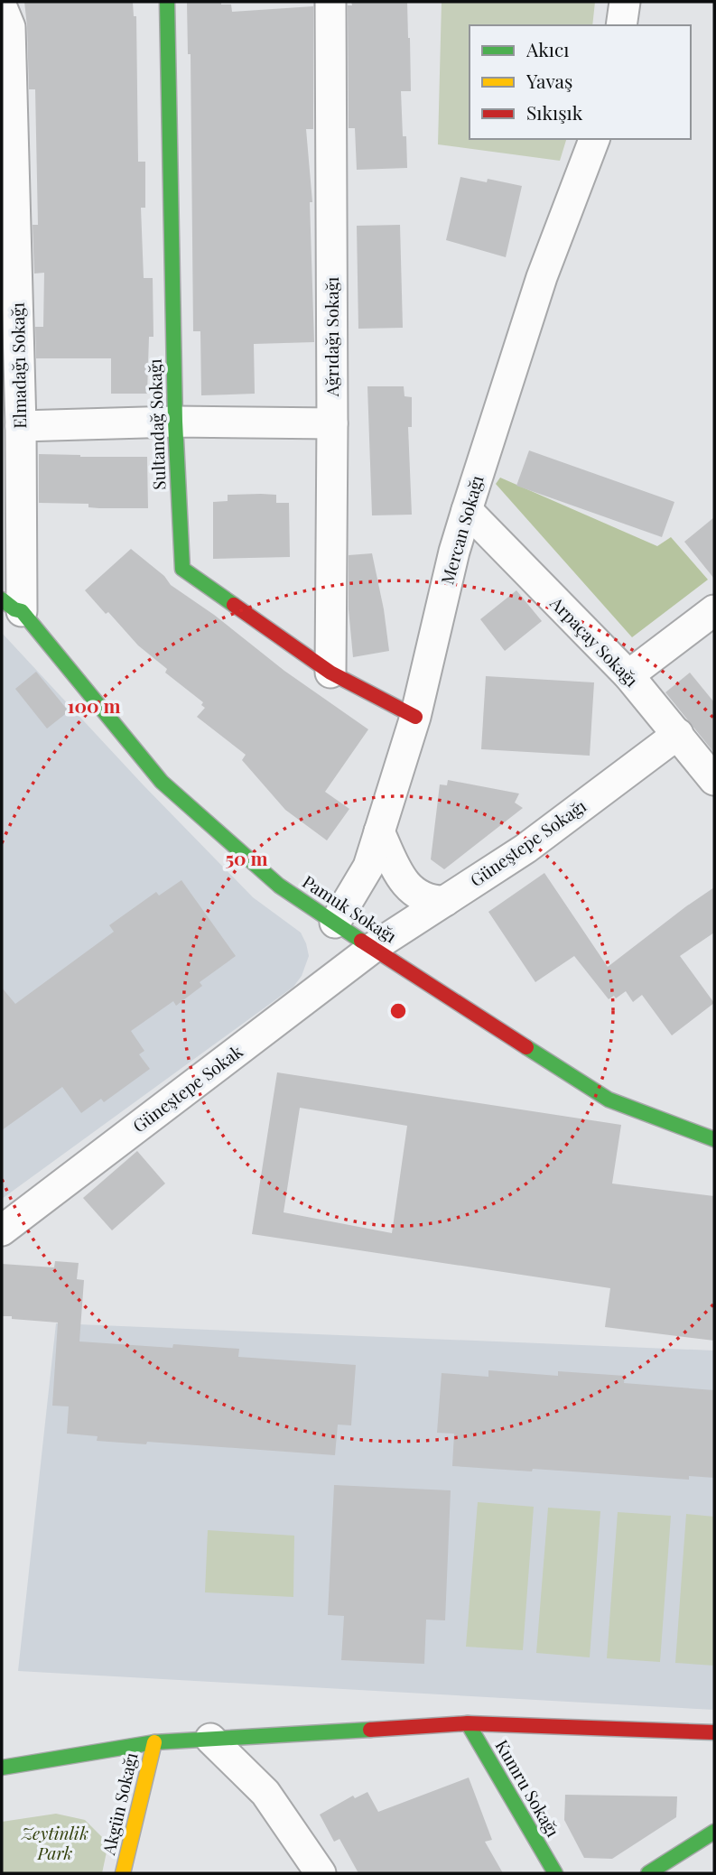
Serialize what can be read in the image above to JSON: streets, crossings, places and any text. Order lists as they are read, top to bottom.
{
  "streets": {
    "street": [
      "Ağrıdağı Sokağı",
      "Elmadağı Sokağı",
      "Sultandağ Sokağı",
      "Mercan Sokağı",
      "Arpaçay Sokağı",
      "Güneştepe Sokağı",
      "Pamuk Sokağı",
      "Güneştepe Sokak",
      "Kumru Sokağı",
      "Akgün Sokağı"
    ]
  },
  "crossings": [
    ["Ağrıdağı Sokağı", "Sultandağ Sokağı"],
    ["Elmadağı Sokağı", "Pamuk Sokağı"],
    ["Sultandağ Sokağı", "Mercan Sokağı"],
    ["Mercan Sokağı", "Arpaçay Sokağı"],
    ["Mercan Sokağı", "Pamuk Sokağı"],
    ["Arpaçay Sokağı", "Güneştepe Sokağı"],
    ["Güneştepe Sokağı", "Pamuk Sokağı"],
    ["Güneştepe Sokağı", "Güneştepe Sokak"],
    ["Pamuk Sokağı", "Güneştepe Sokak"]
  ],
  "parks": ["Zeytinlik Park"],
  "legend": ["Akıcı", "Yavaş", "Sıkışık"],
  "rings": ["100 m", "50 m"]
}
